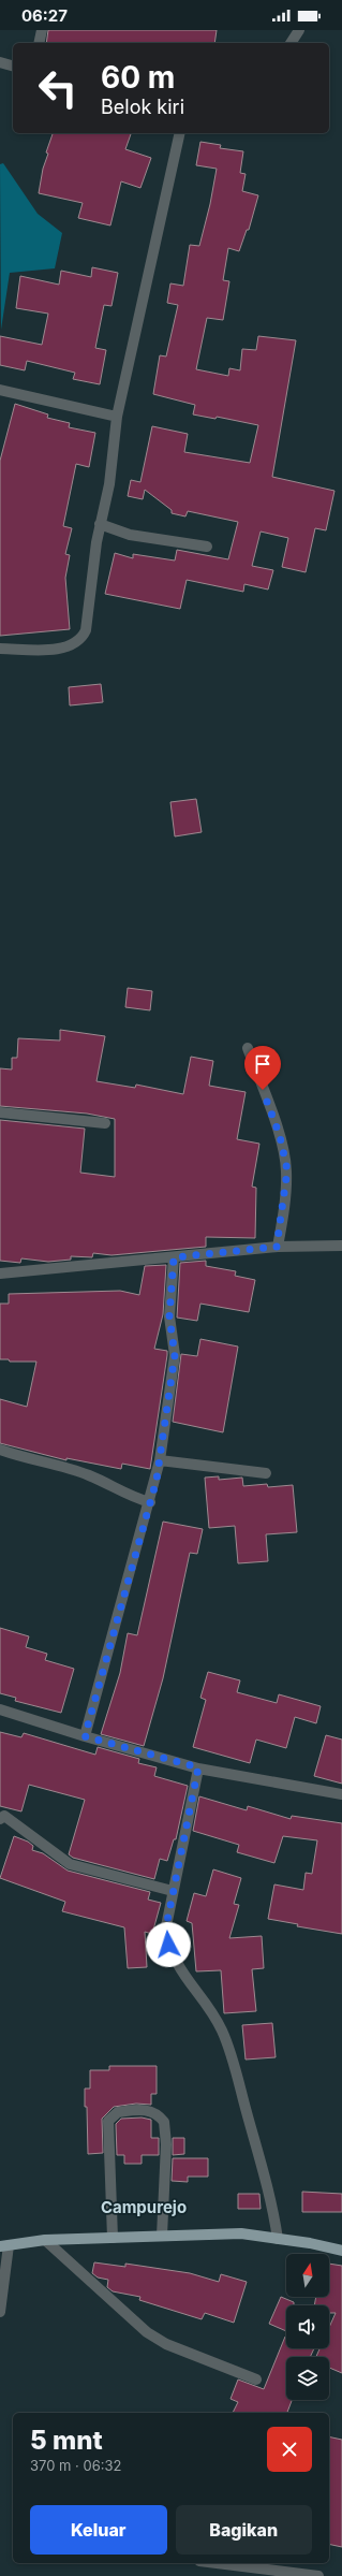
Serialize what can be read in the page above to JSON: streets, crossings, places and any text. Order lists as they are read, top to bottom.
{
  "districts": ["Campurejo"],
  "north": "top",
  "page": {
    "status": "06:27",
    "turn": ["60 m", "Belok kiri"],
    "heading": ["5 mnt", "370 m · 06:32"],
    "buttons": ["Keluar", "Bagikan"]
  }
}
